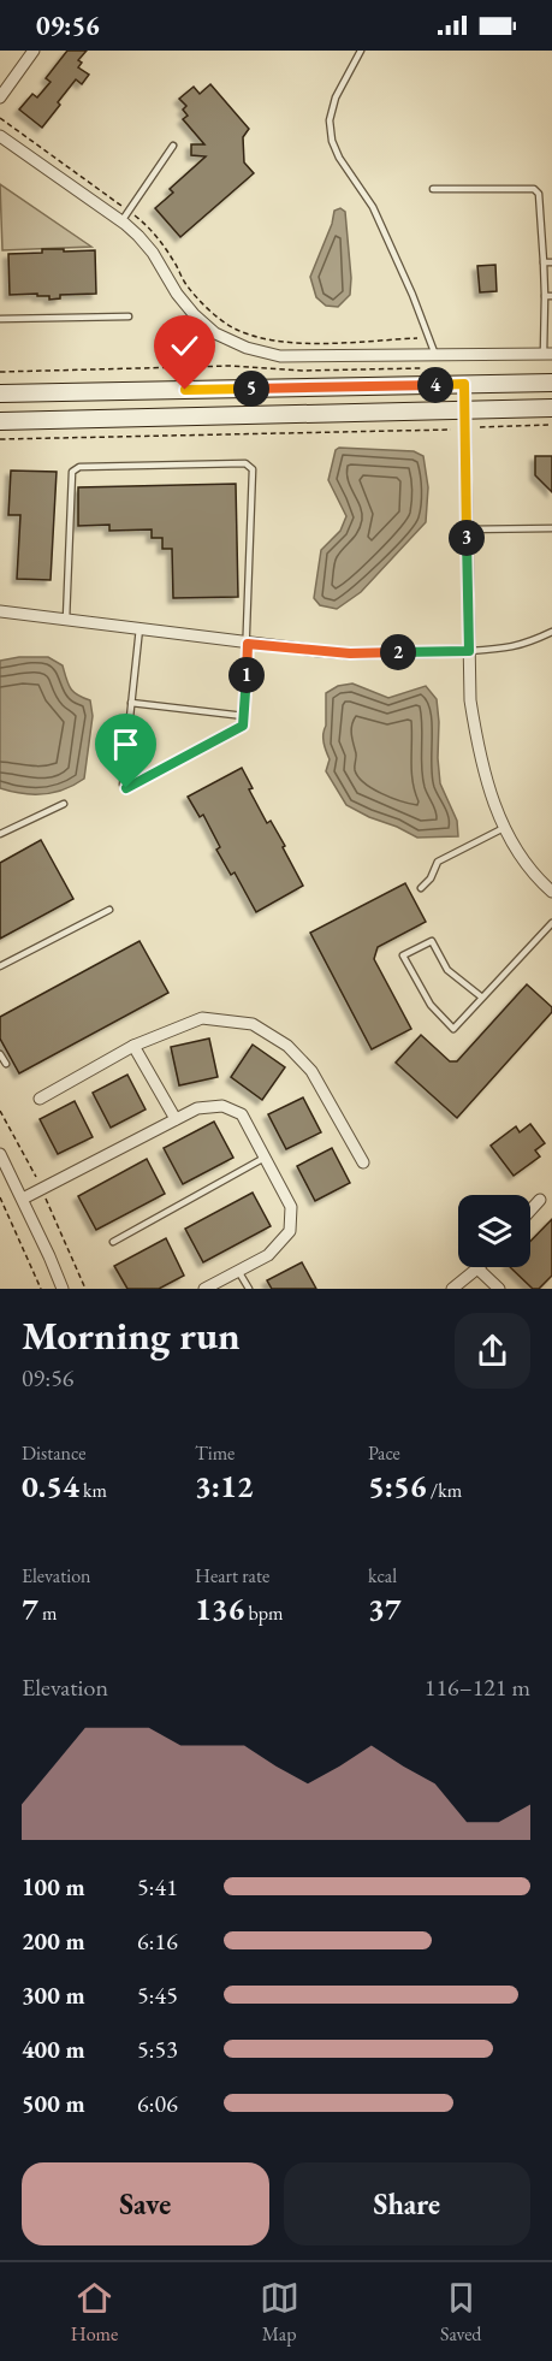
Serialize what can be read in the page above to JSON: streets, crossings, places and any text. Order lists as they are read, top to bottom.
{
  "page": {
    "status": "09:56",
    "pins": [
      "4",
      "5",
      "3",
      "2",
      "1"
    ],
    "heading": ["Morning run", "09:56"],
    "stats": [
      ["Distance", "0.54 km"],
      ["Time", "3:12"],
      ["Pace", "5:56 /km"],
      ["Elevation", "7 m"],
      ["Heart rate", "136 bpm"],
      ["kcal", "37"]
    ],
    "chart": ["Elevation", "116–121 m"],
    "list": [
      {
        "name": "100 m",
        "note": "5:41"
      },
      {
        "name": "200 m",
        "note": "6:16"
      },
      {
        "name": "300 m",
        "note": "5:45"
      },
      {
        "name": "400 m",
        "note": "5:53"
      },
      {
        "name": "500 m",
        "note": "6:06"
      }
    ],
    "buttons": ["Save", "Share"],
    "tabs": ["Home", "Map", "Saved"]
  }
}
